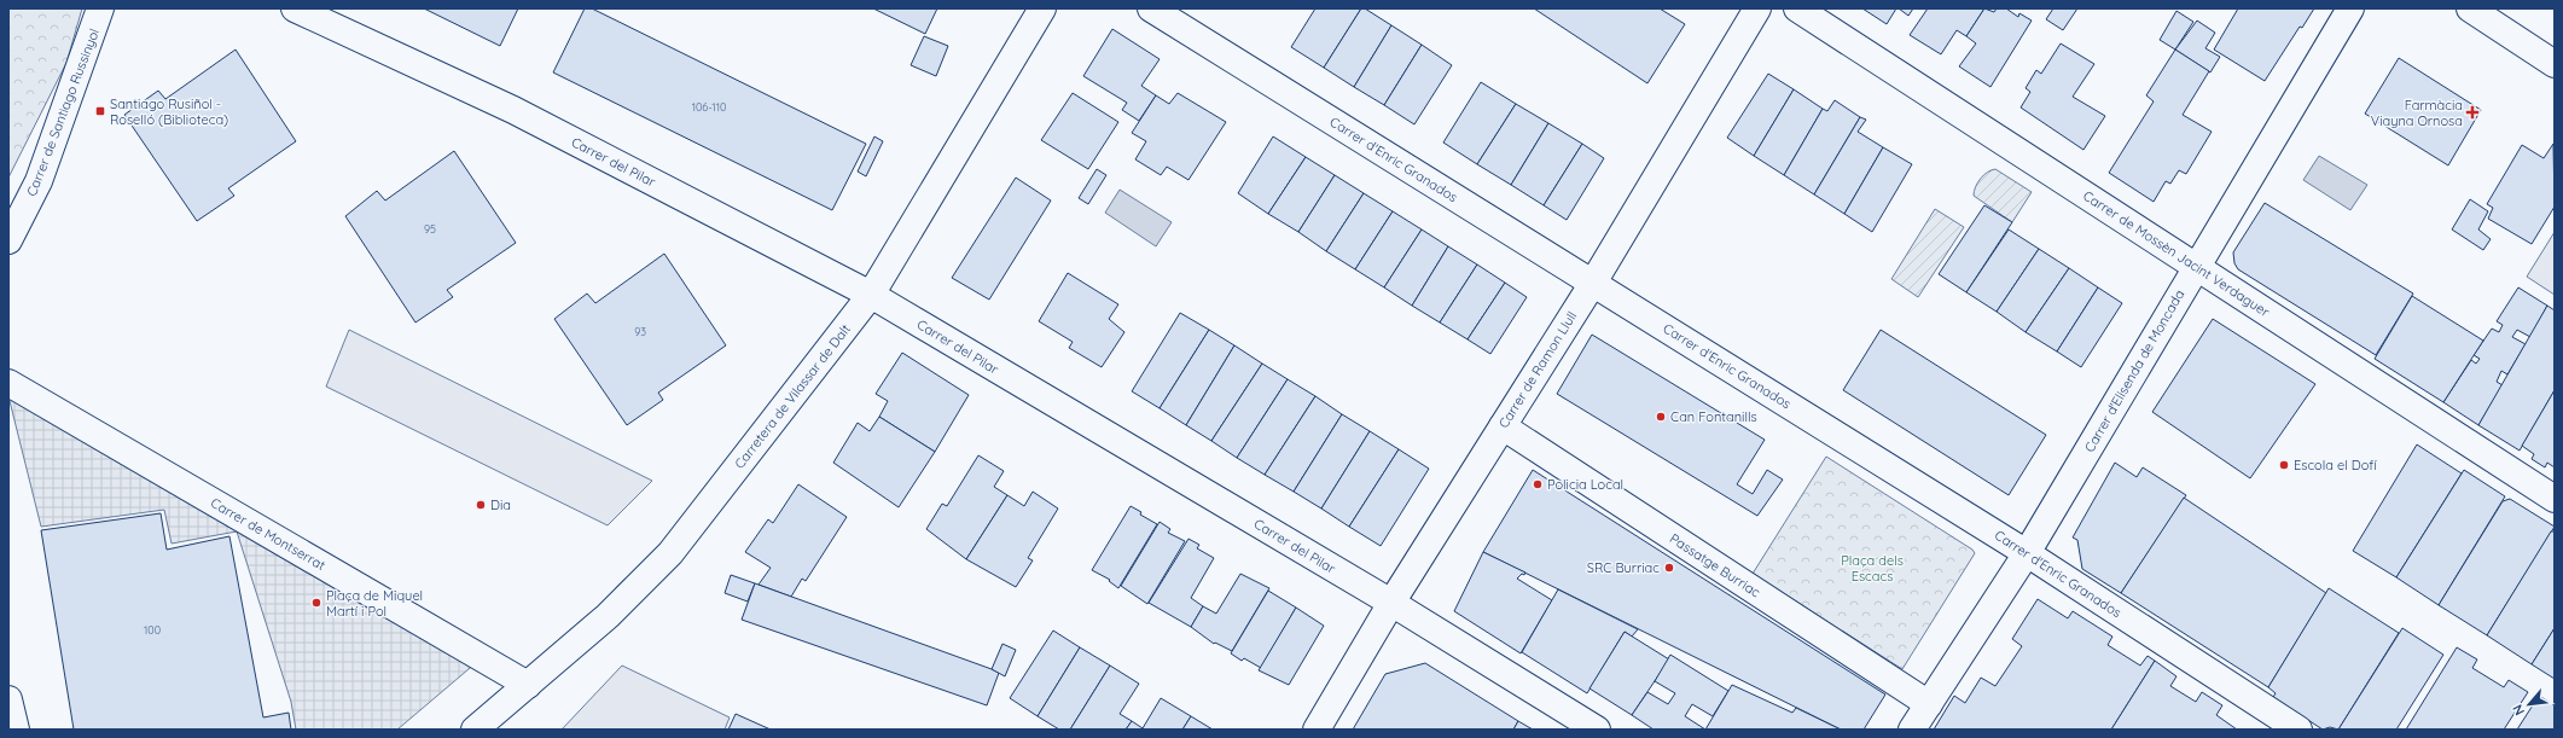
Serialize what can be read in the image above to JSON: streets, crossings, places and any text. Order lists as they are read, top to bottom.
{
  "streets": {
    "street": [
      "Carrer de Santiago Russinyol",
      "Carrer d'Enric Granados",
      "Carrer del Pilar",
      "Carrer de Mossèn Jacint Verdaguer",
      "Carrer de Ramon Llull",
      "Carrer d'Elisenda de Moncada",
      "Carretera de Vilassar de Dalt",
      "Carrer de Montserrat",
      "Passatge Burriac"
    ]
  },
  "crossings": [
    ["Carrer d'Enric Granados", "Carrer de Ramon Llull"],
    ["Carrer d'Enric Granados", "Carrer d'Elisenda de Moncada"],
    ["Carrer del Pilar", "Carrer de Ramon Llull"],
    ["Carrer del Pilar", "Carretera de Vilassar de Dalt"],
    ["Carrer de Mossèn Jacint Verdaguer", "Carrer d'Elisenda de Moncada"],
    ["Carrer de Ramon Llull", "Passatge Burriac"],
    ["Carrer d'Elisenda de Moncada", "Passatge Burriac"],
    ["Carretera de Vilassar de Dalt", "Carrer de Montserrat"]
  ],
  "parks": ["Plaça dels Escacs"],
  "places": {
    "transit": ["Santiago Rusiñol - Roselló (Biblioteca)"],
    "health": ["Farmàcia Viayna Ornosa"],
    "other": [
      "Can Fontanills",
      "Escola el Dofí",
      "Policia Local",
      "Dia",
      "SRC Burriac",
      "Plaça de Miquel Martí i Pol"
    ]
  },
  "house_numbers": [
    "106-110",
    "95",
    "93",
    "100"
  ],
  "north": "bottom left"
}
